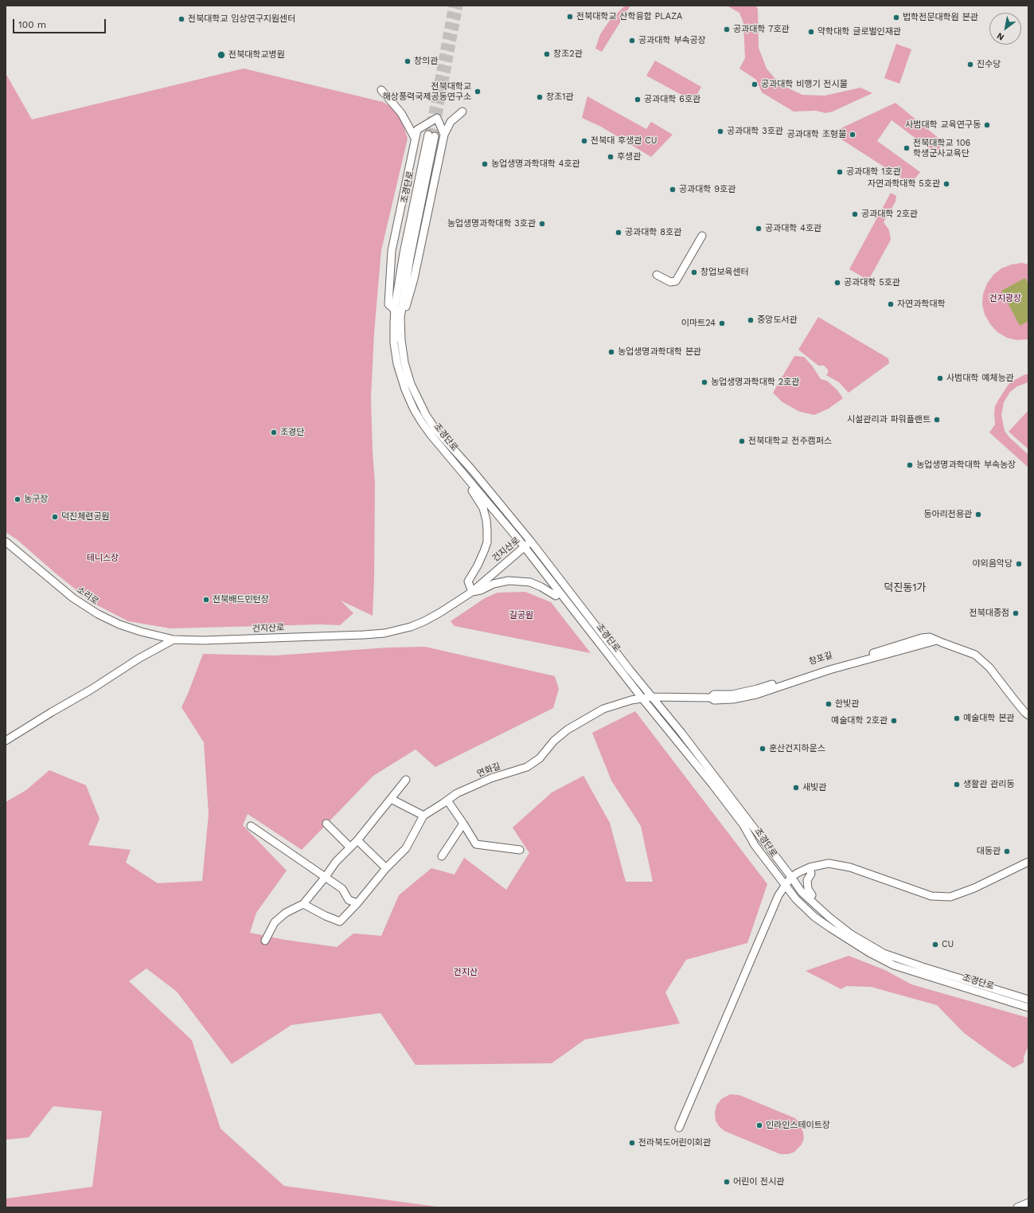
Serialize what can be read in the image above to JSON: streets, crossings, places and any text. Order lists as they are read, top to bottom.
{
  "streets": {
    "street": [
      "조경단로",
      "건지산로",
      "소리로",
      "창포길",
      "연화길"
    ]
  },
  "crossings": [
    ["조경단로", "건지산로"],
    ["조경단로", "창포길"],
    ["조경단로", "연화길"],
    ["건지산로", "소리로"],
    ["창포길", "연화길"]
  ],
  "districts": ["덕진동1가"],
  "parks": [
    "건지광장",
    "테니스장",
    "길공원",
    "건지산"
  ],
  "places": [
    "전북대학교 산학융합 PLAZA",
    "법학전문대학원 본관",
    "전북대학교 임상연구지원센터",
    "공과대학 7호관",
    "약학대학 글로벌인재관",
    "공과대학 부속공장",
    "창조2관",
    "전북대학교병원",
    "창의관",
    "진수당",
    "공과대학 비행기 전시물",
    "전북대학교 해상풍력국제공동연구소",
    "창조1관",
    "공과대학 6호관",
    "사범대학 교육연구동",
    "공과대학 3호관",
    "공과대학 조형물",
    "전북대 후생관 CU",
    "전북대학교 106 학생군사교육단",
    "후생관",
    "농업생명과학대학 4호관",
    "공과대학 1호관",
    "자연과학대학 5호관",
    "공과대학 9호관",
    "공과대학 2호관",
    "농업생명과학대학 3호관",
    "공과대학 4호관",
    "공과대학 8호관",
    "창업보육센터",
    "공과대학 5호관",
    "자연과학대학",
    "중앙도서관",
    "이마트24",
    "농업생명과학대학 본관",
    "사범대학 예체능관",
    "농업생명과학대학 2호관",
    "시설관리과 파워플랜트",
    "조경단",
    "전북대학교 전주캠퍼스",
    "농업생명과학대학 부속농장",
    "농구장",
    "동아리전용관",
    "덕진체련공원",
    "야외음악당",
    "전북배드민턴장",
    "전북대종점",
    "한빛관",
    "예술대학 본관",
    "예술대학 2호관",
    "훈산건지하운스",
    "생활관 관리동",
    "새빛관",
    "대동관",
    "CU",
    "인라인스테이트장",
    "전라북도어린이회관",
    "어린이 전시관"
  ],
  "scale_bar": "100 m",
  "north": "bottom left"
}
